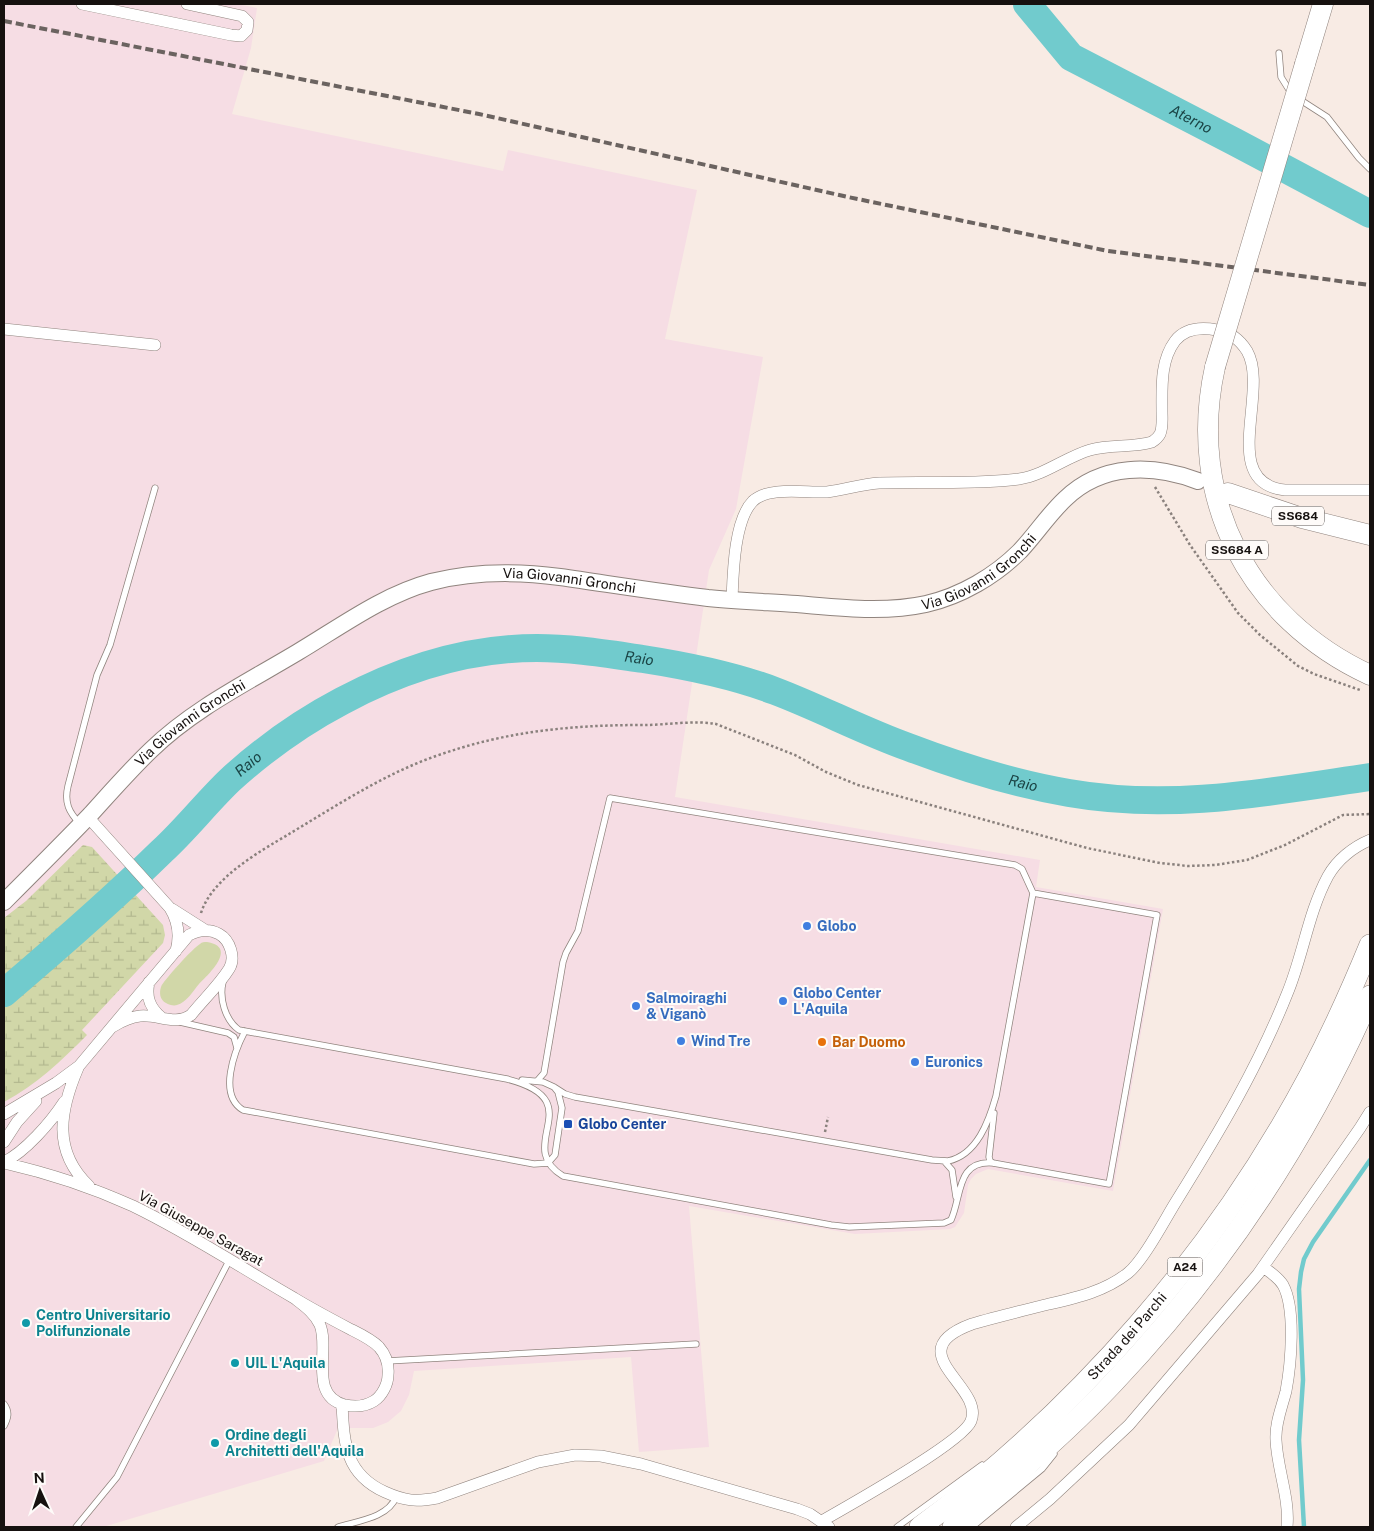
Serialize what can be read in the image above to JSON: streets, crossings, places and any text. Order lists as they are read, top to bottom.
{
  "streets": {
    "highway": [
      "SS684",
      "SS684 A",
      "A24",
      "Strada dei Parchi"
    ],
    "main road": ["Via Giovanni Gronchi"],
    "street": ["Via Giuseppe Saragat"]
  },
  "water": ["Aterno", "Raio"],
  "places": {
    "other": [
      "Globo",
      "Globo Center L'Aquila",
      "Salmoiraghi & Viganò",
      "Wind Tre",
      "Bar Duomo",
      "Euronics",
      "Centro Universitario Polifunzionale",
      "UIL L'Aquila",
      "Ordine degli Architetti dell'Aquila"
    ],
    "transit": ["Globo Center"]
  },
  "north": "top"
}
